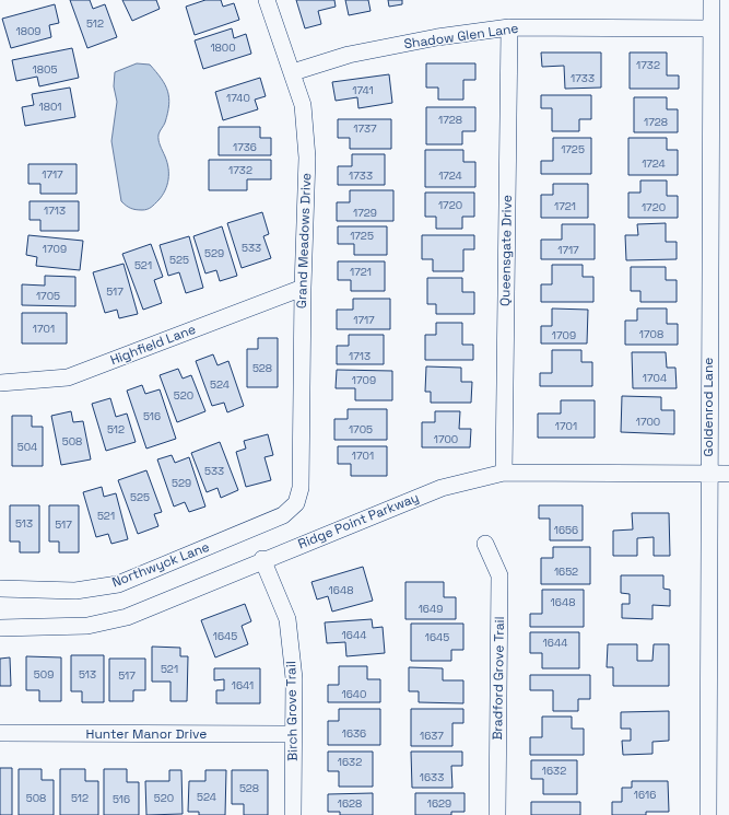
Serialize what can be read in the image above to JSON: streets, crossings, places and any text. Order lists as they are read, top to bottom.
{
  "streets": {
    "street": [
      "Shadow Glen Lane",
      "Grand Meadows Drive",
      "Queensgate Drive",
      "Highfield Lane",
      "Goldenrod Lane",
      "Ridge Point Parkway",
      "Northwyck Lane",
      "Bradford Grove Trail",
      "Birch Grove Trail",
      "Hunter Manor Drive"
    ]
  },
  "crossings": [
    ["Shadow Glen Lane", "Grand Meadows Drive"],
    ["Shadow Glen Lane", "Queensgate Drive"],
    ["Shadow Glen Lane", "Goldenrod Lane"],
    ["Grand Meadows Drive", "Highfield Lane"],
    ["Grand Meadows Drive", "Northwyck Lane"],
    ["Queensgate Drive", "Ridge Point Parkway"],
    ["Goldenrod Lane", "Ridge Point Parkway"],
    ["Ridge Point Parkway", "Birch Grove Trail"],
    ["Birch Grove Trail", "Hunter Manor Drive"]
  ],
  "house_numbers": [
    "512",
    "1809",
    "1800",
    "1732",
    "1805",
    "1733",
    "1741",
    "1740",
    "1801",
    "1728",
    "1728",
    "1737",
    "1736",
    "1725",
    "1724",
    "1732",
    "1717",
    "1733",
    "1724",
    "1720",
    "1721",
    "1720",
    "1713",
    "1729",
    "1725",
    "533",
    "1709",
    "1717",
    "529",
    "525",
    "521",
    "1721",
    "517",
    "1705",
    "1717",
    "1701",
    "1708",
    "1709",
    "1713",
    "528",
    "1704",
    "1709",
    "524",
    "520",
    "516",
    "1700",
    "1701",
    "512",
    "1705",
    "1700",
    "508",
    "504",
    "1701",
    "533",
    "529",
    "525",
    "521",
    "513",
    "517",
    "1656",
    "1652",
    "1648",
    "1648",
    "1649",
    "1644",
    "1645",
    "1645",
    "1644",
    "521",
    "509",
    "513",
    "517",
    "1641",
    "1640",
    "1636",
    "1637",
    "1632",
    "1632",
    "1633",
    "528",
    "1616",
    "524",
    "508",
    "512",
    "520",
    "516",
    "1628",
    "1629"
  ]
}
